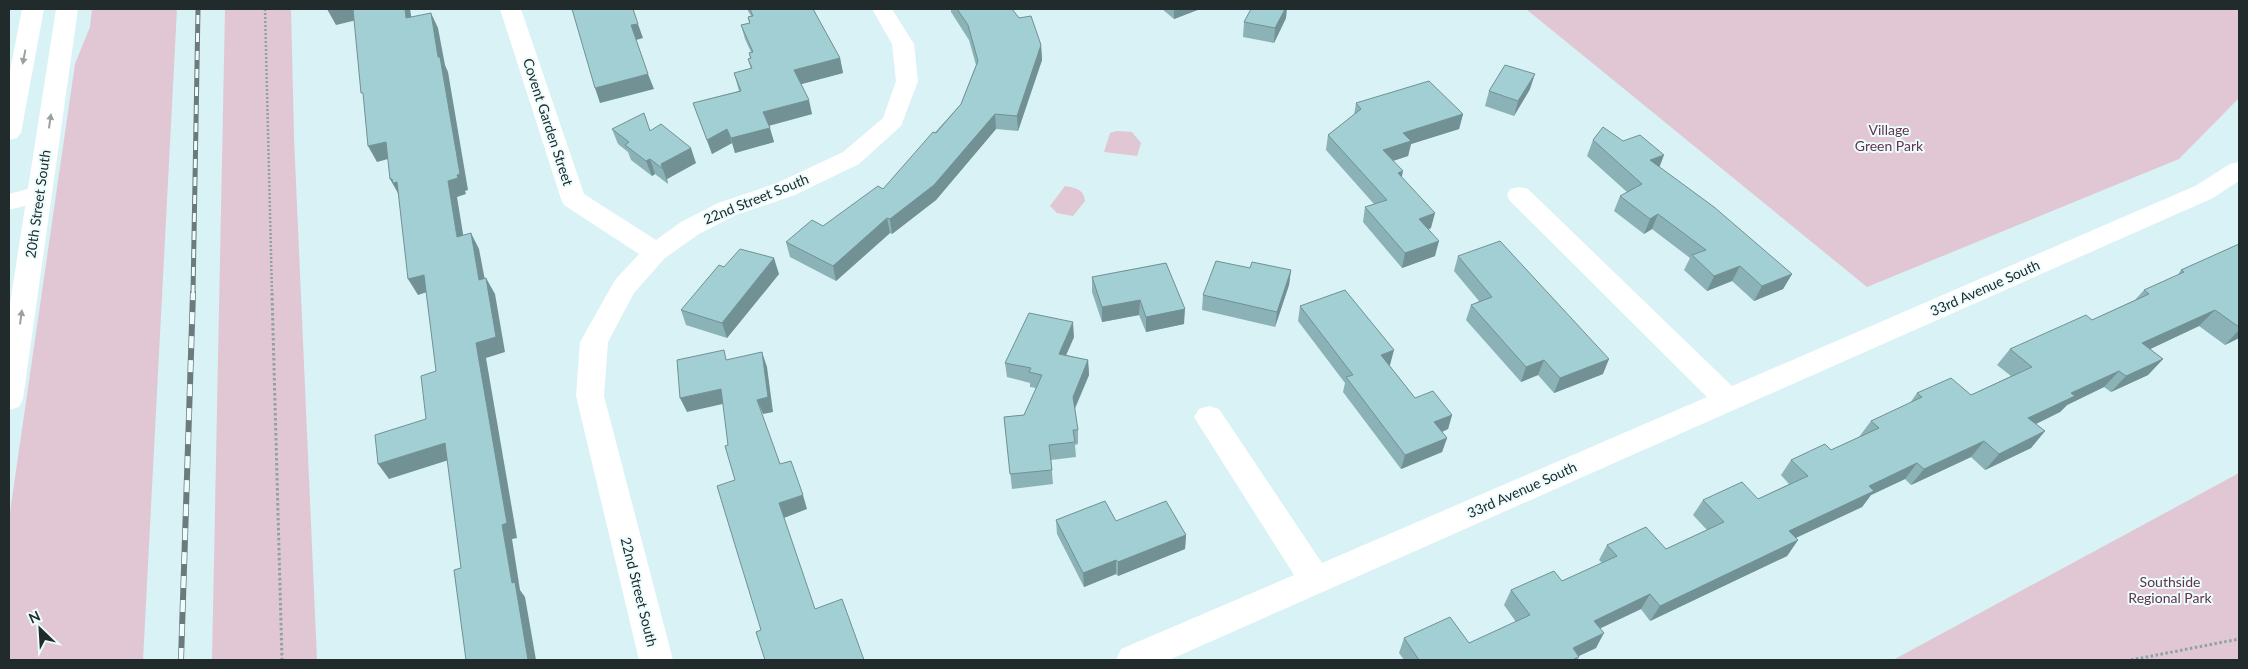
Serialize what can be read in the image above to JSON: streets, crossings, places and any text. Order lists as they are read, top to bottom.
{
  "streets": {
    "street": [
      "Covent Garden Street",
      "22nd Street South",
      "20th Street South",
      "33rd Avenue South"
    ]
  },
  "crossings": [
    ["Covent Garden Street", "22nd Street South"]
  ],
  "parks": ["Village Green Park", "Southside Regional Park"],
  "north": "top left"
}
